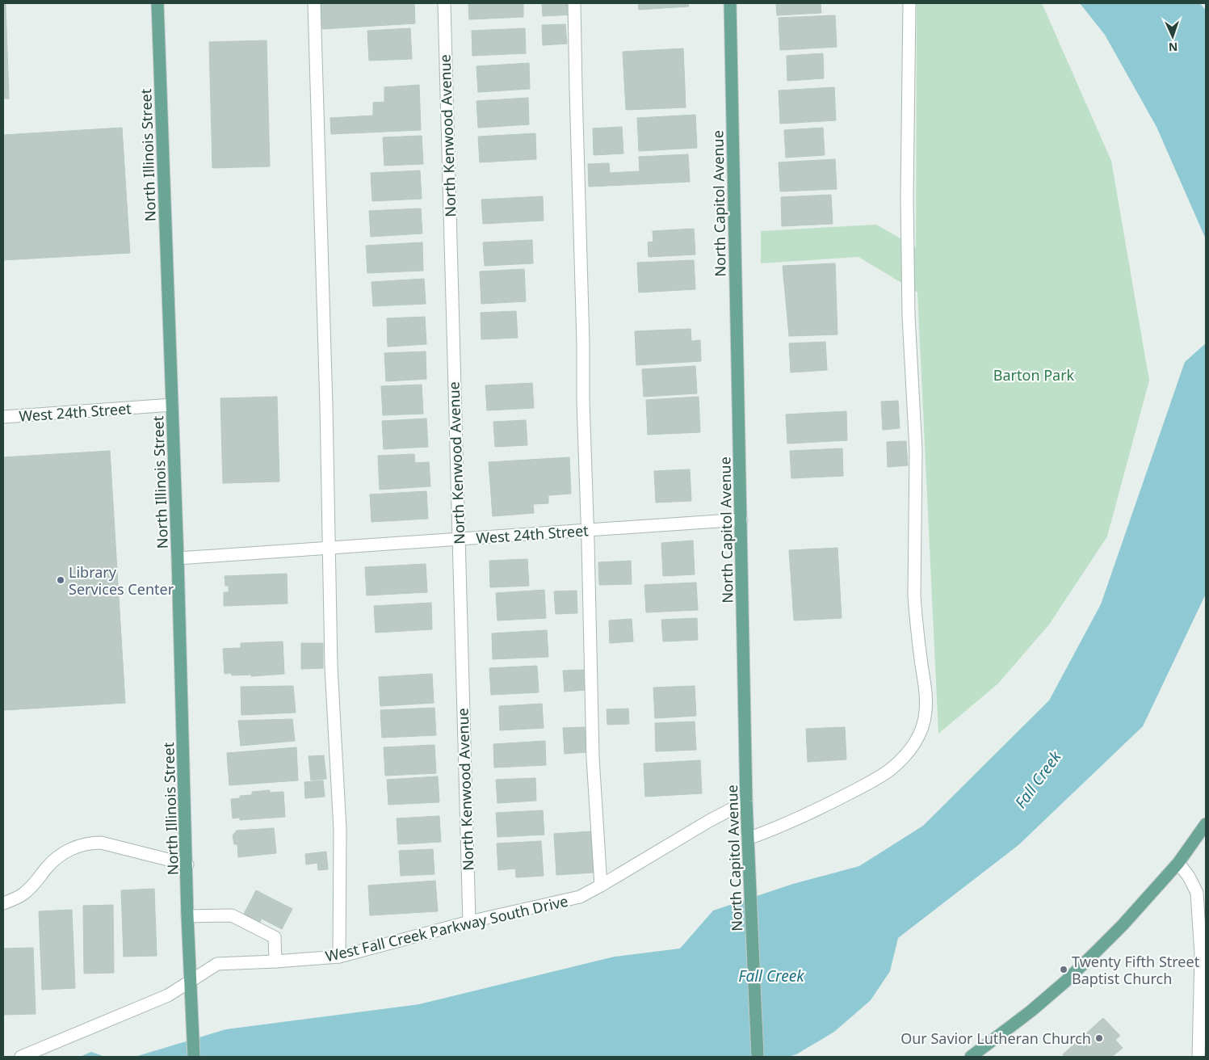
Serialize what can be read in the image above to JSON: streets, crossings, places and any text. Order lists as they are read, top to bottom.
{
  "streets": {
    "main road": ["North Illinois Street", "North Capitol Avenue"],
    "street": ["North Kenwood Avenue", "West 24th Street", "West Fall Creek Parkway South Drive"]
  },
  "crossings": [
    ["North Kenwood Avenue", "West 24th Street"],
    ["North Kenwood Avenue", "West Fall Creek Parkway South Drive"],
    ["North Illinois Street", "West 24th Street"],
    ["North Illinois Street", "West Fall Creek Parkway South Drive"],
    ["North Capitol Avenue", "West 24th Street"],
    ["North Capitol Avenue", "West Fall Creek Parkway South Drive"]
  ],
  "water": ["Fall Creek"],
  "parks": ["Barton Park"],
  "places": ["Library Services Center", "Twenty Fifth Street Baptist Church", "Our Savior Lutheran Church"],
  "north": "bottom"
}
